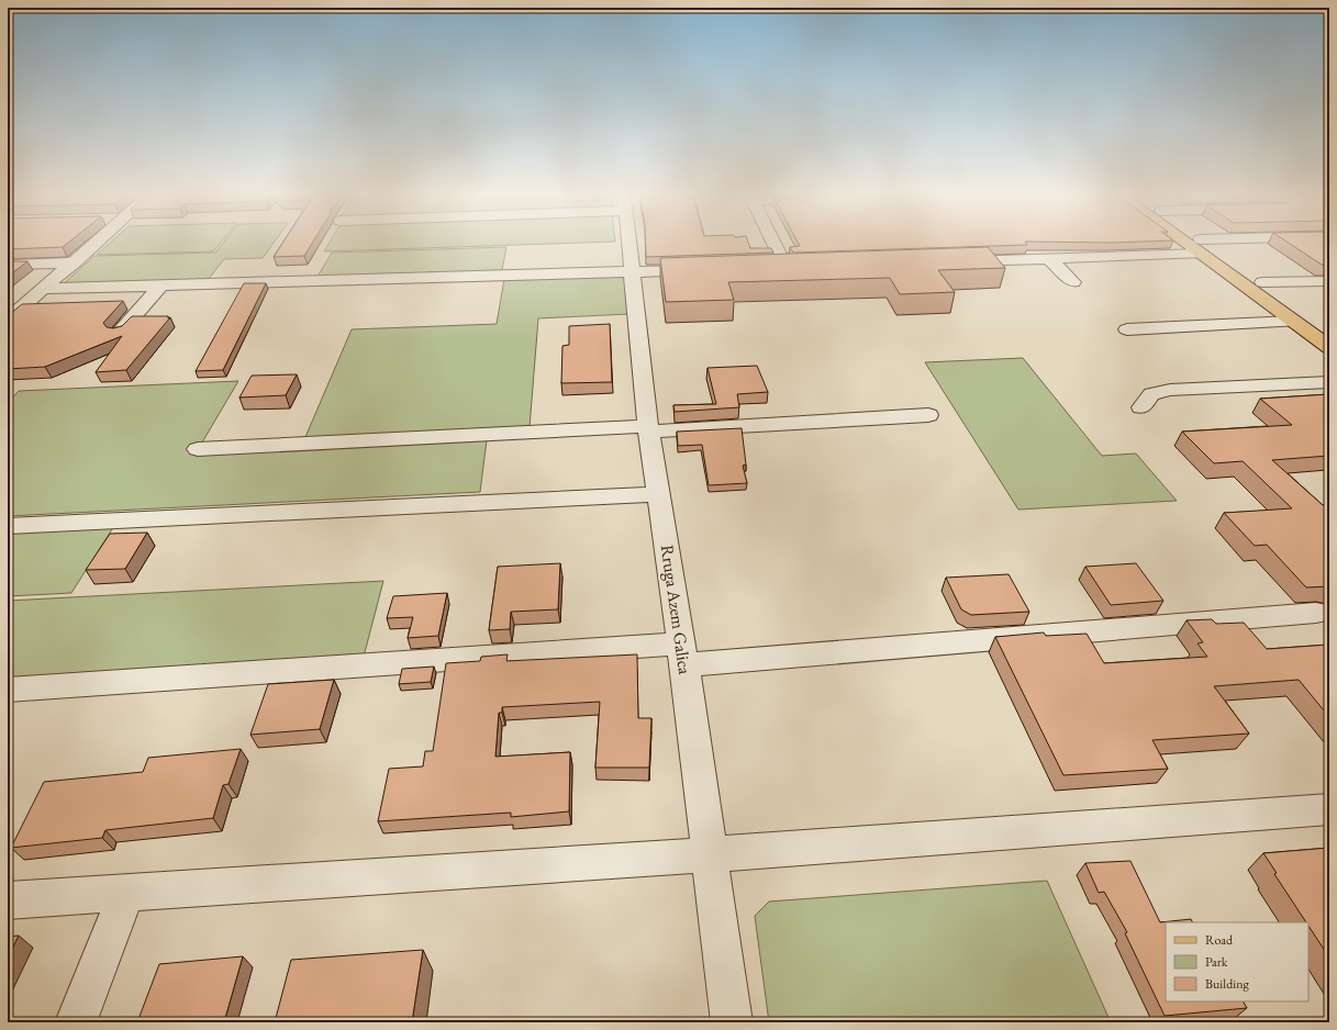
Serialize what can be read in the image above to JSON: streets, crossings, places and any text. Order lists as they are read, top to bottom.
{
  "streets": {
    "street": ["Rruga Azem Galica"]
  },
  "legend": ["Road", "Park", "Building"]
}
